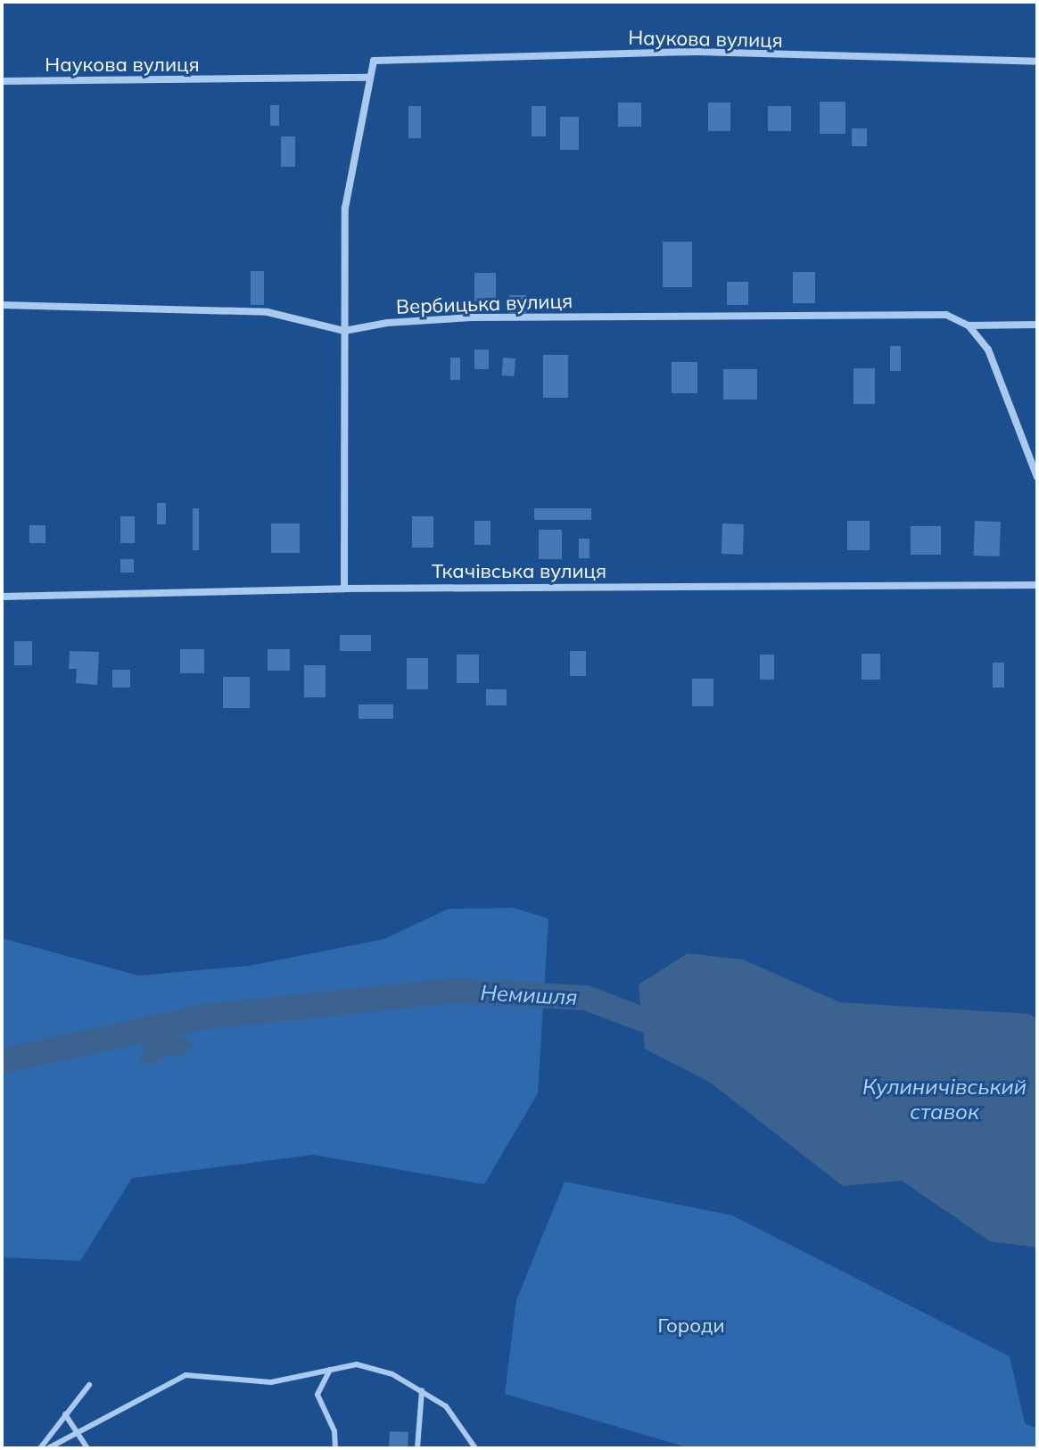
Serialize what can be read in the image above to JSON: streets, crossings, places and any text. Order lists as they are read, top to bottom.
{
  "streets": {
    "street": ["Наукова вулиця", "Вербицька вулиця", "Ткачівська вулиця"]
  },
  "water": ["Немишля", "Кулиничівський ставок"],
  "parks": ["Городи"]
}
